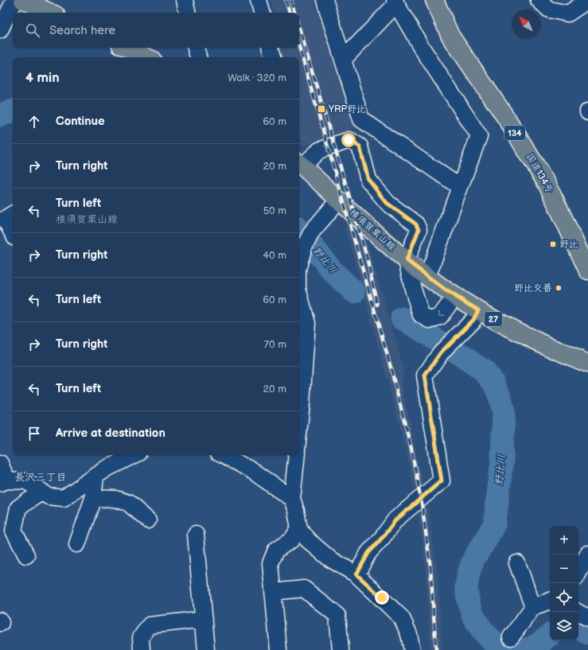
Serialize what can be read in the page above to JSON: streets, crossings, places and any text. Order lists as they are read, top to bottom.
{
  "streets": {
    "main road": [
      "134",
      "国道134号",
      "横須賀葉山線",
      "27"
    ]
  },
  "districts": ["長沢三丁目"],
  "water": ["野比川"],
  "places": {
    "transit": ["YRP野比", "野比"],
    "other": ["野比交番"]
  },
  "north": "top left",
  "page": {
    "search": "Search here",
    "heading": ["4 min", "Walk · 320 m"],
    "list": [
      ["Continue", "60 m"],
      ["Turn right", "20 m"],
      ["Turn left", "横須賀葉山線", "50 m"],
      ["Turn right", "40 m"],
      ["Turn left", "60 m"],
      ["Turn right", "70 m"],
      ["Turn left", "20 m"],
      "Arrive at destination"
    ],
    "map_buttons": ["+", "−"]
  }
}
